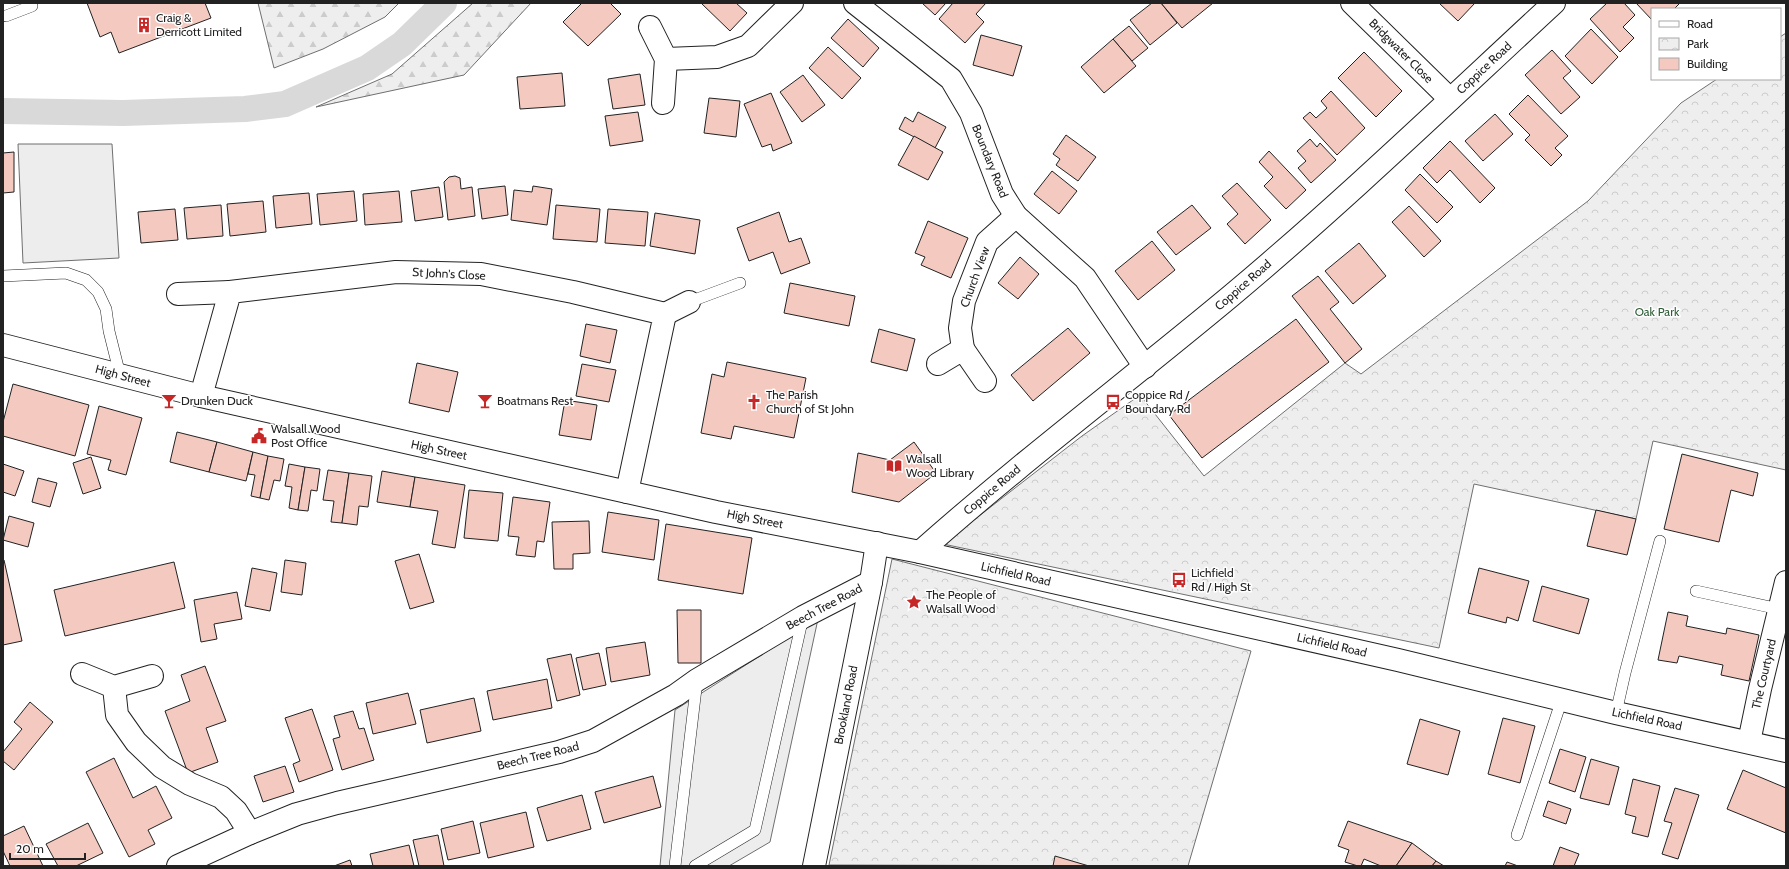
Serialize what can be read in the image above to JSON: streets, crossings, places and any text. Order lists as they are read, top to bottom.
{
  "streets": {
    "main road": [
      "Bridgwater Close",
      "Coppice Road",
      "Boundary Road",
      "St John's Close",
      "Church View",
      "High Street",
      "Lichfield Road",
      "Beech Tree Road",
      "The Courtyard",
      "Brookland Road"
    ]
  },
  "crossings": [
    ["Bridgwater Close", "Coppice Road"],
    ["Coppice Road", "Boundary Road"],
    ["Coppice Road", "Lichfield Road"],
    ["Boundary Road", "Church View"],
    ["High Street", "Lichfield Road"],
    ["High Street", "Brookland Road"],
    ["Lichfield Road", "The Courtyard"],
    ["Lichfield Road", "Brookland Road"],
    ["Beech Tree Road", "Brookland Road"]
  ],
  "parks": ["Oak Park"],
  "places": {
    "building": ["Craig & Derricott Limited"],
    "bar": ["Drunken Duck", "Boatmans Rest"],
    "church": ["The Parish Church of St John"],
    "bus stop": ["Coppice Rd / Boundary Rd", "Lichfield Rd / High St"],
    "public building": ["Walsall Wood Post Office"],
    "library": ["Walsall Wood Library"],
    "place": ["The People of Walsall Wood"]
  },
  "legend": ["Road", "Park", "Building"],
  "scale_bar": "20 m"
}
